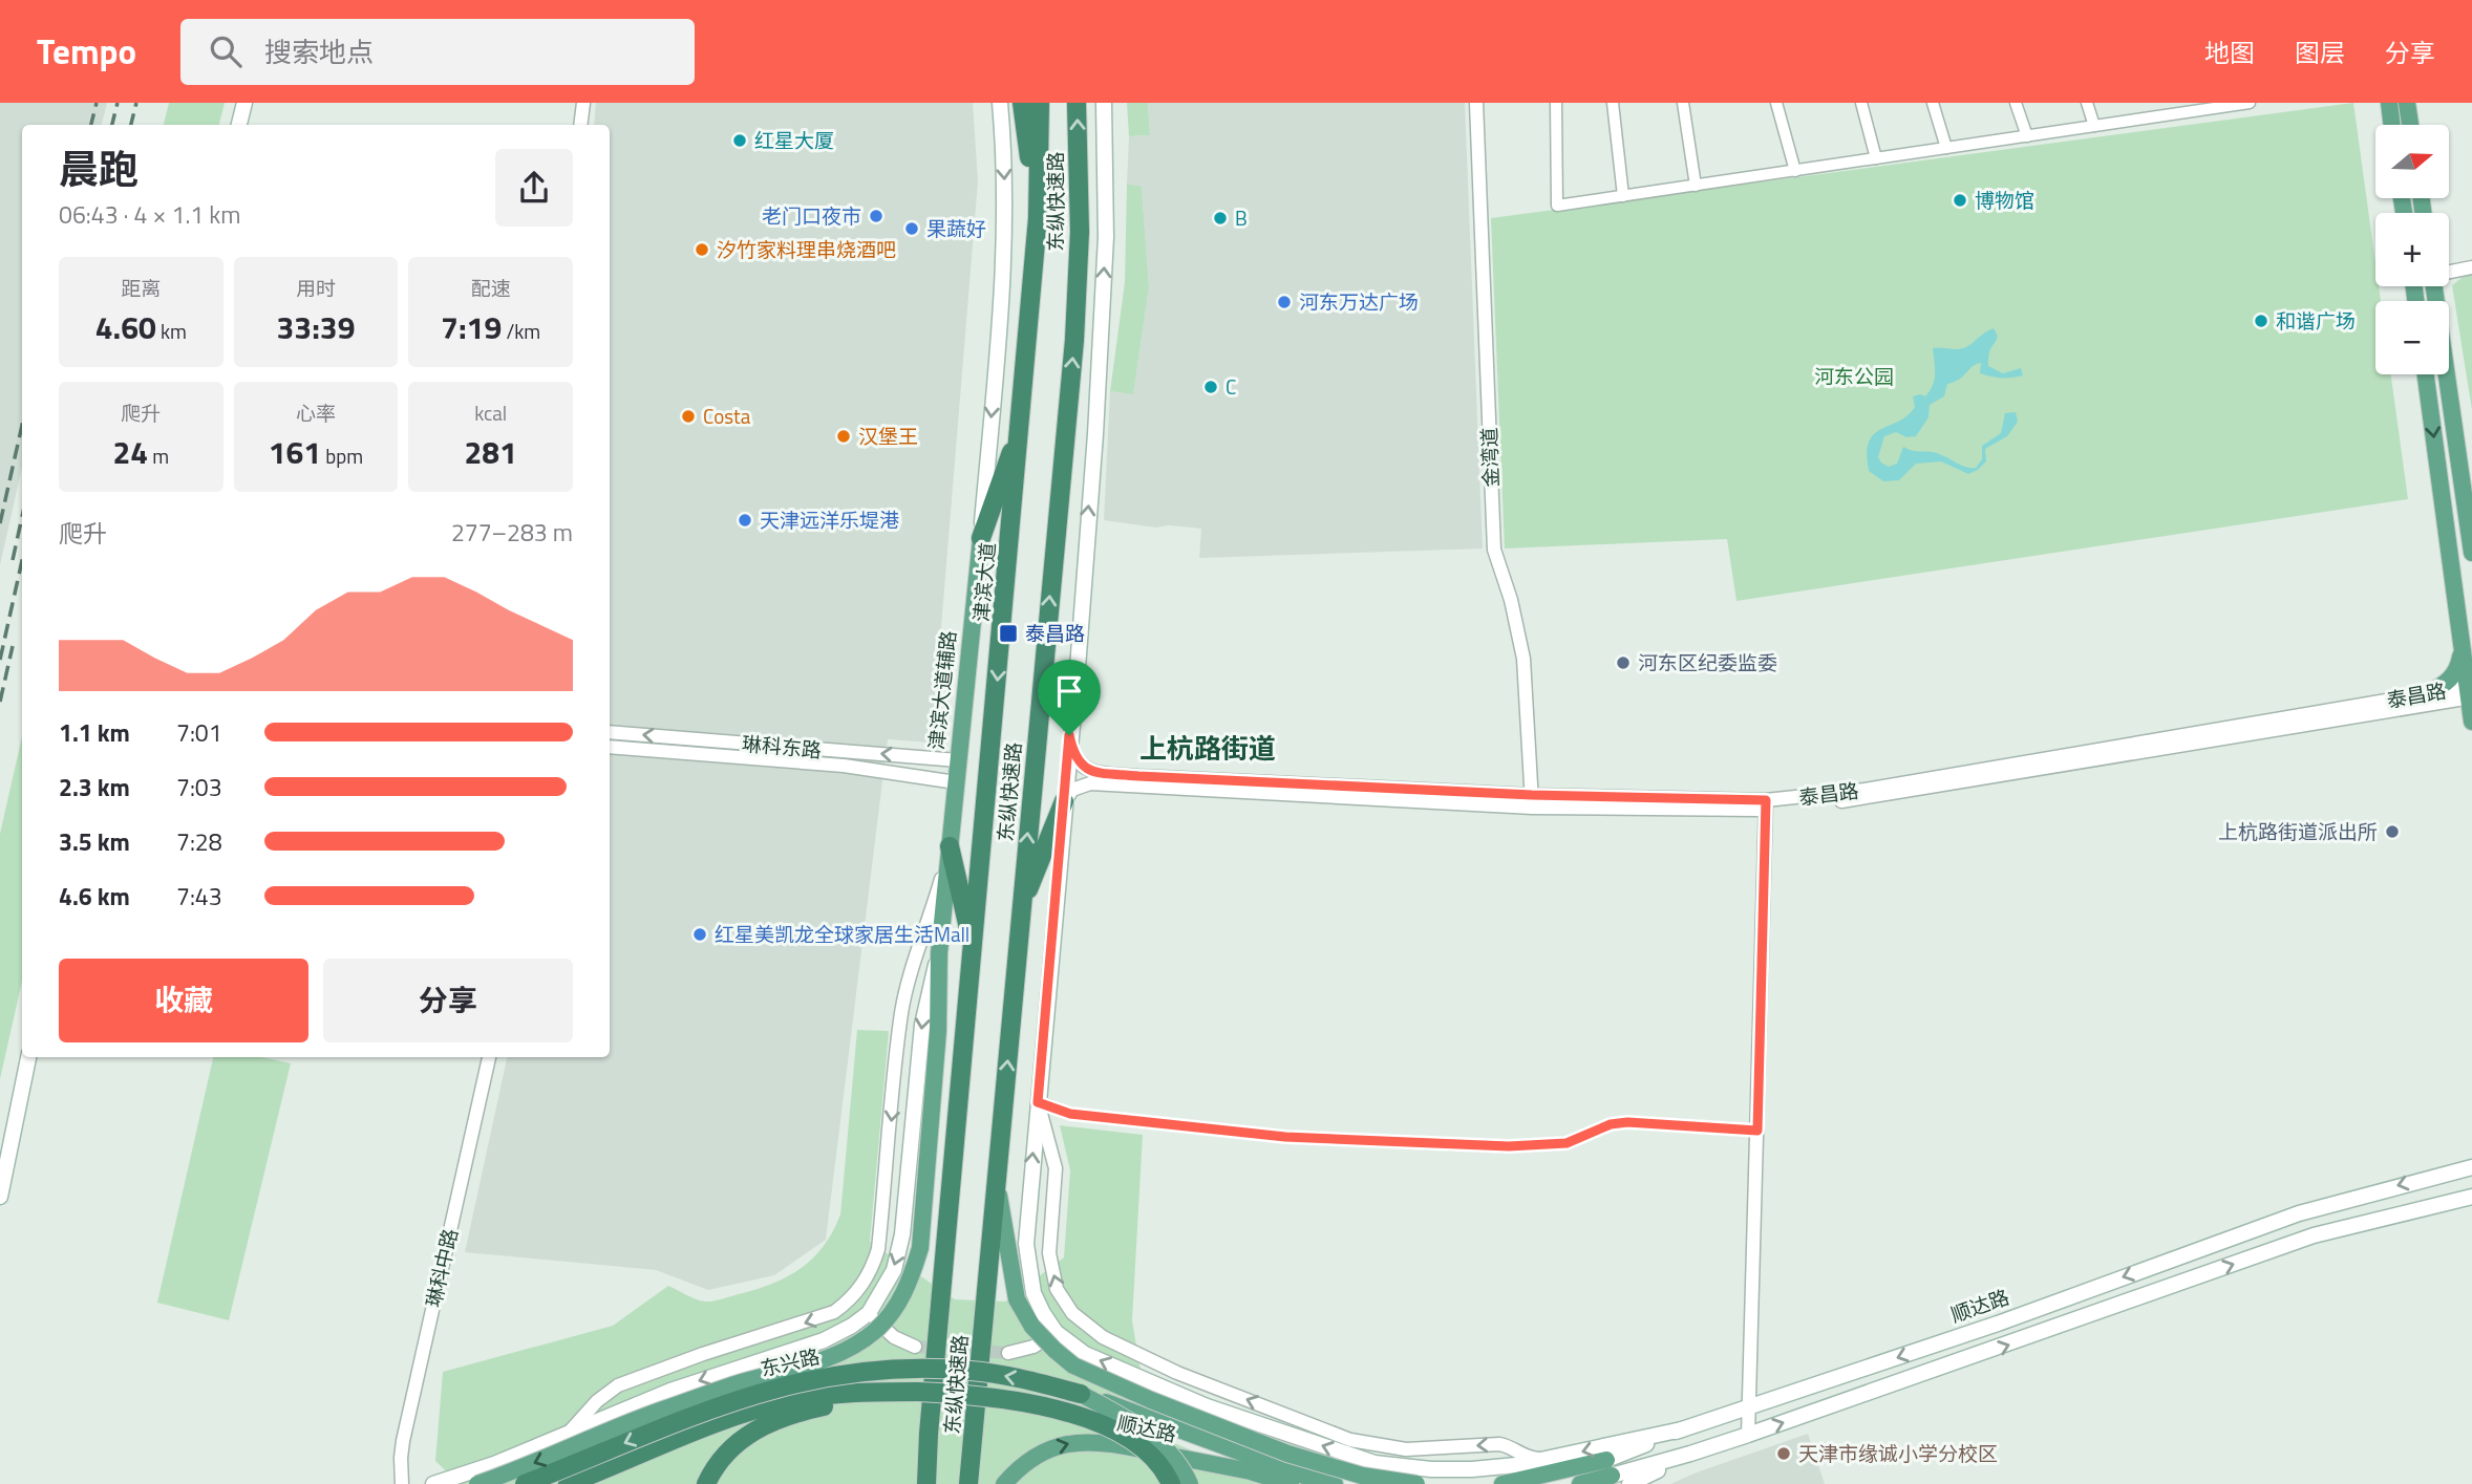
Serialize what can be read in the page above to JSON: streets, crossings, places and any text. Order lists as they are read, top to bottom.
{
  "streets": {
    "highway": ["东纵快速路", "津滨大道", "东兴路"],
    "main road": ["津滨大道辅路", "顺达路"],
    "street": [
      "金湾道",
      "泰昌路",
      "琳科东路",
      "琳科中路"
    ]
  },
  "crossings": [
    ["东纵快速路", "津滨大道"],
    ["金湾道", "泰昌路"],
    ["津滨大道", "津滨大道辅路"],
    ["津滨大道辅路", "琳科东路"],
    ["顺达路", "东兴路"]
  ],
  "one_way": ["津滨大道辅路"],
  "districts": ["上杭路街道"],
  "parks": ["河东公园"],
  "places": {
    "other": [
      "红星大厦",
      "博物馆",
      "老门口夜市",
      "B",
      "果蔬好",
      "汐竹家料理串烧酒吧",
      "河东万达广场",
      "和谐广场",
      "C",
      "Costa",
      "汉堡王",
      "天津远洋乐堤港",
      "河东区纪委监委",
      "上杭路街道派出所",
      "红星美凯龙全球家居生活Mall",
      "天津市缘诚小学分校区"
    ],
    "transit": ["泰昌路"]
  },
  "north": "right",
  "page": {
    "header": "Tempo",
    "search": "搜索地点",
    "nav": ["地图", "图层", "分享"],
    "map_buttons": ["+", "−"],
    "heading": ["晨跑", "06:43 · 4 × 1.1 km"],
    "stats": [
      ["距离", "4.60 km"],
      ["用时", "33:39"],
      ["配速", "7:19 /km"],
      ["爬升", "24 m"],
      ["心率", "161 bpm"],
      ["kcal", "281"]
    ],
    "chart": ["爬升", "277–283 m"],
    "list": [
      {
        "name": "1.1 km",
        "note": "7:01"
      },
      {
        "name": "2.3 km",
        "note": "7:03"
      },
      {
        "name": "3.5 km",
        "note": "7:28"
      },
      {
        "name": "4.6 km",
        "note": "7:43"
      }
    ],
    "buttons": ["收藏", "分享"]
  }
}
